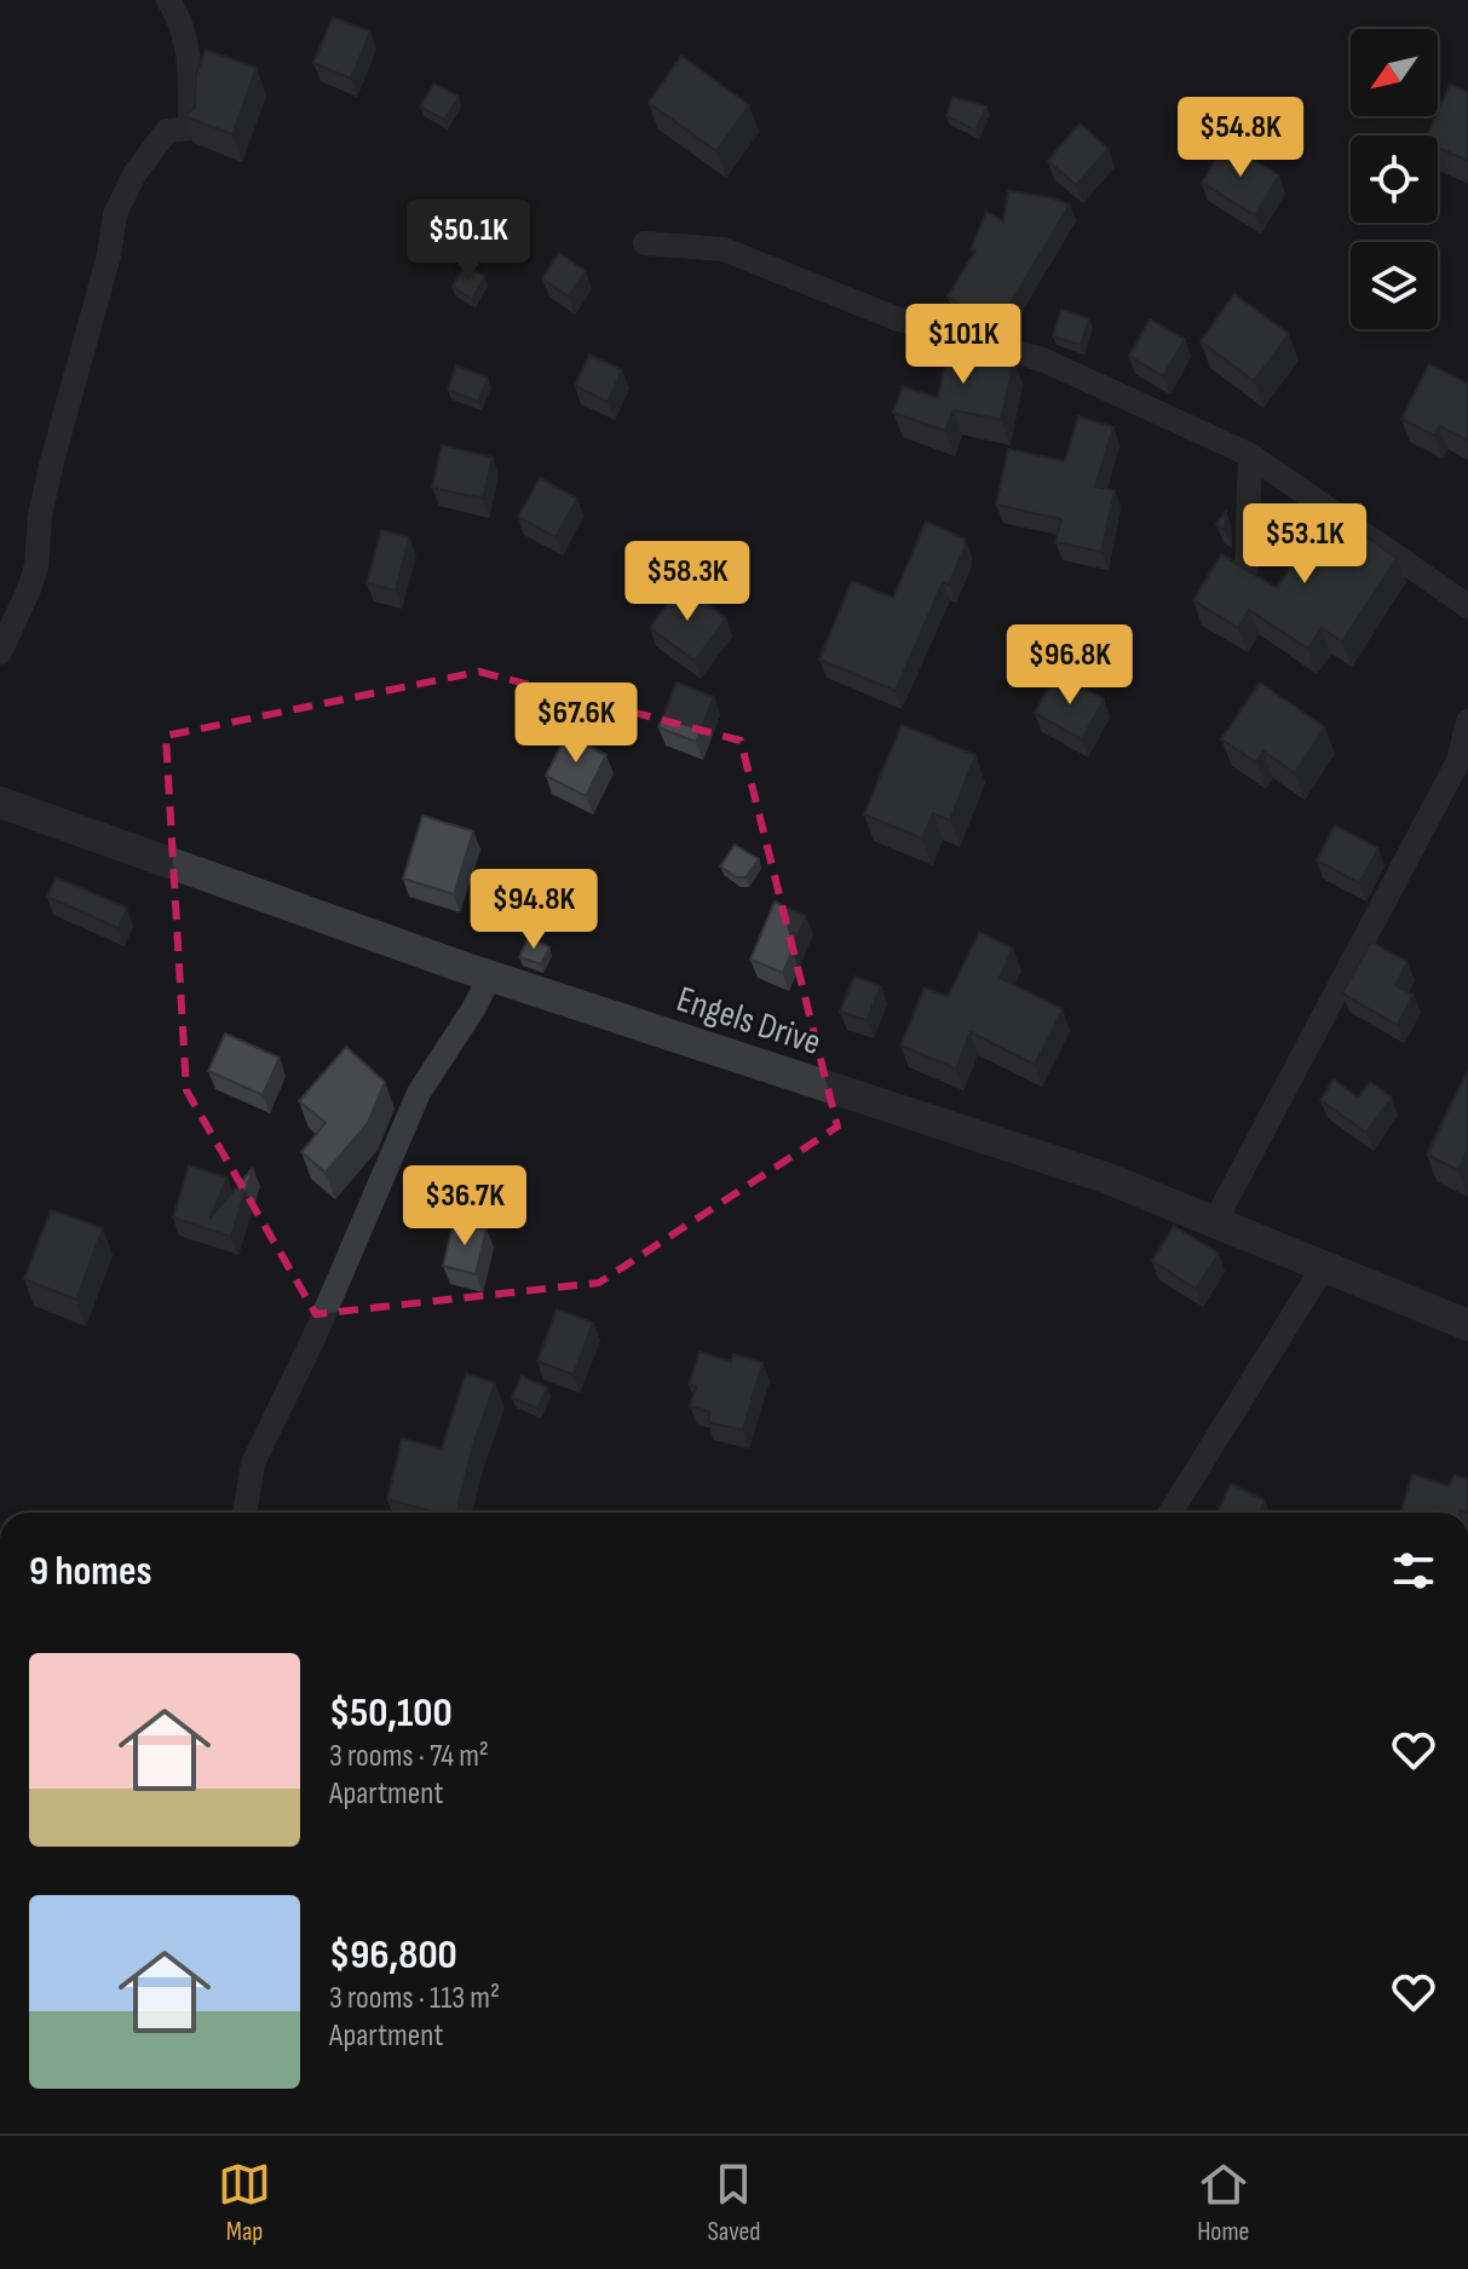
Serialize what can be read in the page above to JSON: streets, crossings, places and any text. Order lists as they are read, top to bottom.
{
  "streets": {
    "street": ["Engels Drive"]
  },
  "north": "bottom left",
  "page": {
    "price": [
      "$54.8K",
      "$50.1K",
      "$101K",
      "$53.1K",
      "$58.3K",
      "$96.8K",
      "$67.6K",
      "$94.8K",
      "$36.7K"
    ],
    "heading": "9 homes",
    "list": [
      {
        "name": "$50,100",
        "note": "3 rooms · 74 m² · Apartment"
      },
      {
        "name": "$96,800",
        "note": "3 rooms · 113 m² · Apartment"
      }
    ],
    "tabs": ["Map", "Saved", "Home"]
  }
}
